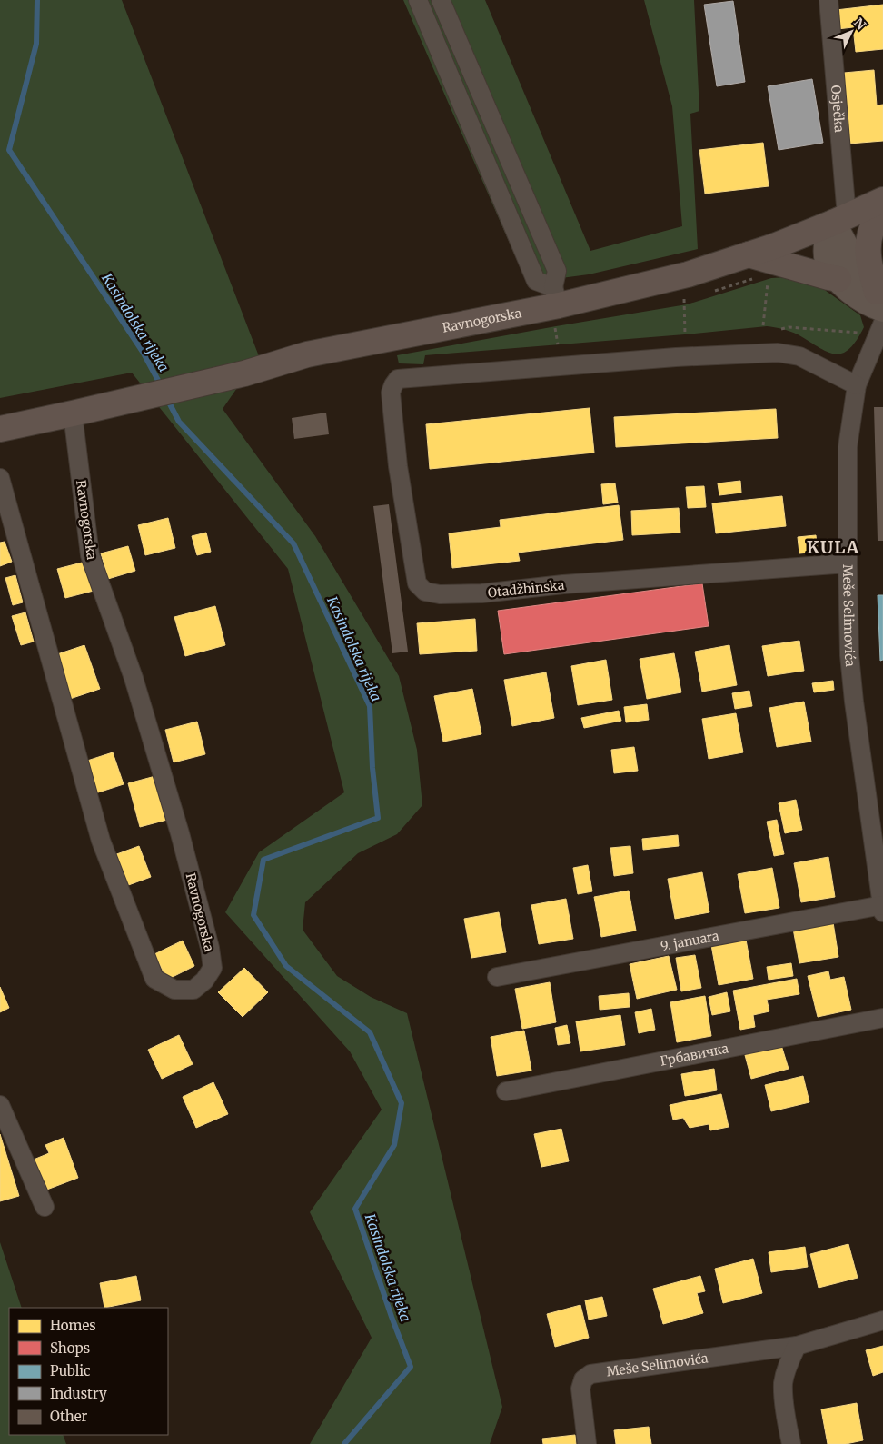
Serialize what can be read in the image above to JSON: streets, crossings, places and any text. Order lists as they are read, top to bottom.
{
  "streets": {
    "main road": ["Ravnogorska"],
    "street": [
      "Osječka",
      "Otadžbinska",
      "Meše Selimovića",
      "9. januara",
      "Грбавичка"
    ]
  },
  "crossings": [
    ["Osječka", "Ravnogorska"],
    ["Otadžbinska", "Meše Selimovića"],
    ["Meše Selimovića", "9. januara"]
  ],
  "districts": ["KULA"],
  "water": ["Kasindolska rijeka"],
  "legend": [
    "Homes",
    "Shops",
    "Public",
    "Industry",
    "Other"
  ],
  "north": "top right"
}
